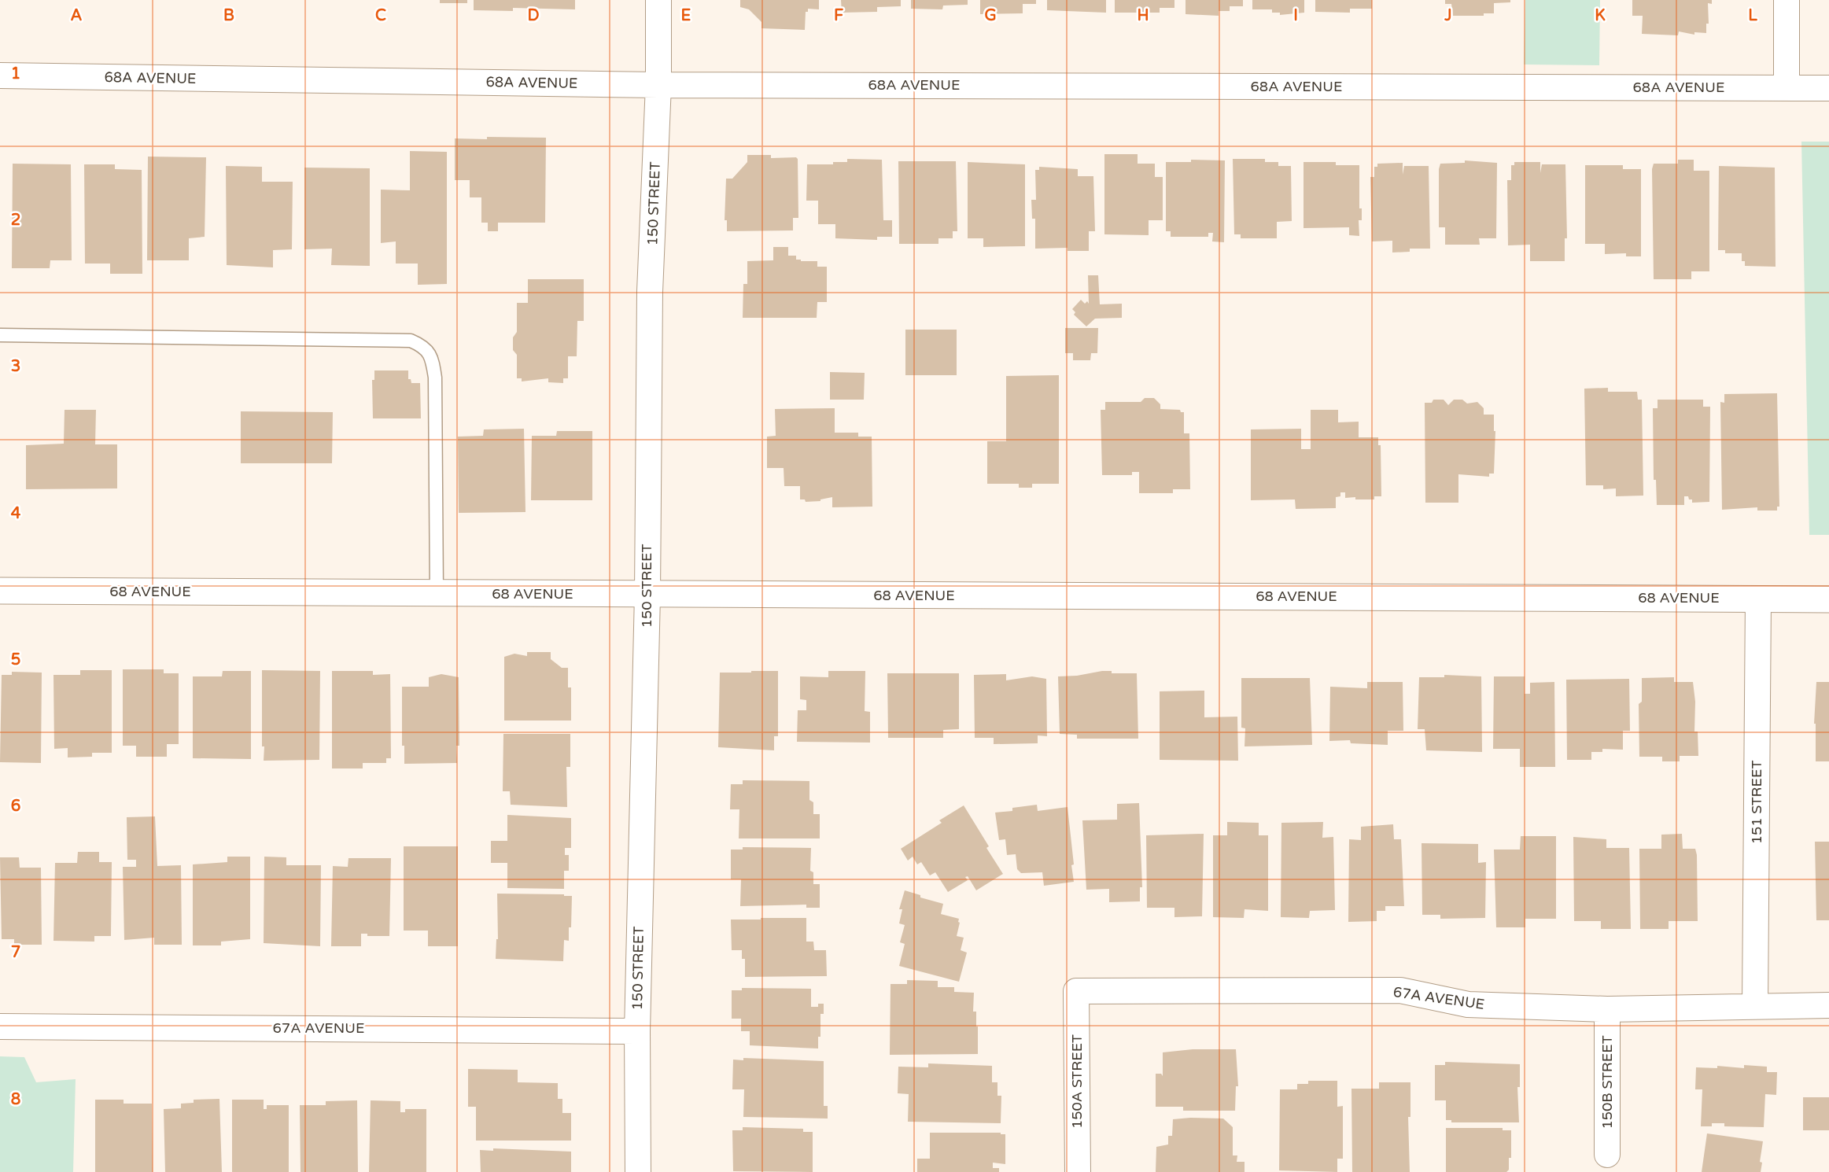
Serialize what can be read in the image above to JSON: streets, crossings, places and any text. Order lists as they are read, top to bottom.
{
  "streets": {
    "street": [
      "68A AVENUE",
      "150 STREET",
      "68 AVENUE",
      "151 STREET",
      "67A AVENUE",
      "150A STREET",
      "150B STREET"
    ]
  },
  "crossings": [
    ["68A AVENUE", "150 STREET"],
    ["150 STREET", "68 AVENUE"],
    ["150 STREET", "67A AVENUE"],
    ["68 AVENUE", "151 STREET"],
    ["151 STREET", "67A AVENUE"],
    ["67A AVENUE", "150A STREET"],
    ["67A AVENUE", "150B STREET"]
  ],
  "grid": {
    "columns": [
      "A",
      "B",
      "C",
      "D",
      "E",
      "F",
      "G",
      "H",
      "I",
      "J",
      "K",
      "L"
    ],
    "rows": [
      "1",
      "2",
      "3",
      "4",
      "5",
      "6",
      "7",
      "8"
    ]
  }
}
